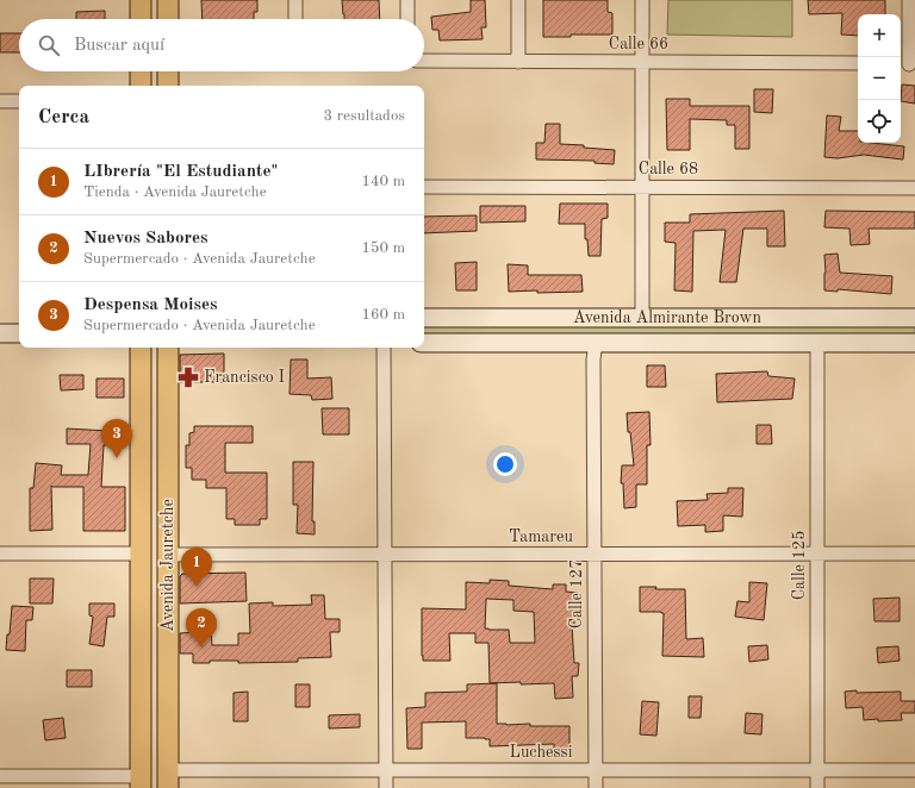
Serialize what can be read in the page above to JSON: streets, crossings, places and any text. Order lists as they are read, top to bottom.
{
  "streets": {
    "main road": ["Avenida Almirante Brown", "Avenida Jauretche"],
    "street": [
      "Calle 66",
      "Calle 68",
      "Tamareu",
      "Calle 125",
      "Calle 127",
      "Luchessi"
    ]
  },
  "crossings": [
    ["Avenida Almirante Brown", "Calle 125"],
    ["Avenida Almirante Brown", "Calle 127"],
    ["Tamareu", "Avenida Jauretche"],
    ["Tamareu", "Calle 125"],
    ["Tamareu", "Calle 127"],
    ["Avenida Jauretche", "Luchessi"],
    ["Calle 125", "Luchessi"],
    ["Calle 127", "Luchessi"]
  ],
  "places": {
    "pharmacy": ["Francisco I"]
  },
  "page": {
    "map_buttons": ["+", "−"],
    "search": "Buscar aquí",
    "heading": ["Cerca", "3 resultados"],
    "list": [
      {
        "mark": "1",
        "name": "LIbrería \"El Estudiante\"",
        "note": "Tienda · Avenida Jauretche",
        "value": "140 m"
      },
      {
        "mark": "2",
        "name": "Nuevos Sabores",
        "note": "Supermercado · Avenida Jauretche",
        "value": "150 m"
      },
      {
        "mark": "3",
        "name": "Despensa Moises",
        "note": "Supermercado · Avenida Jauretche",
        "value": "160 m"
      }
    ],
    "pins": ["3", "1", "2"]
  }
}
